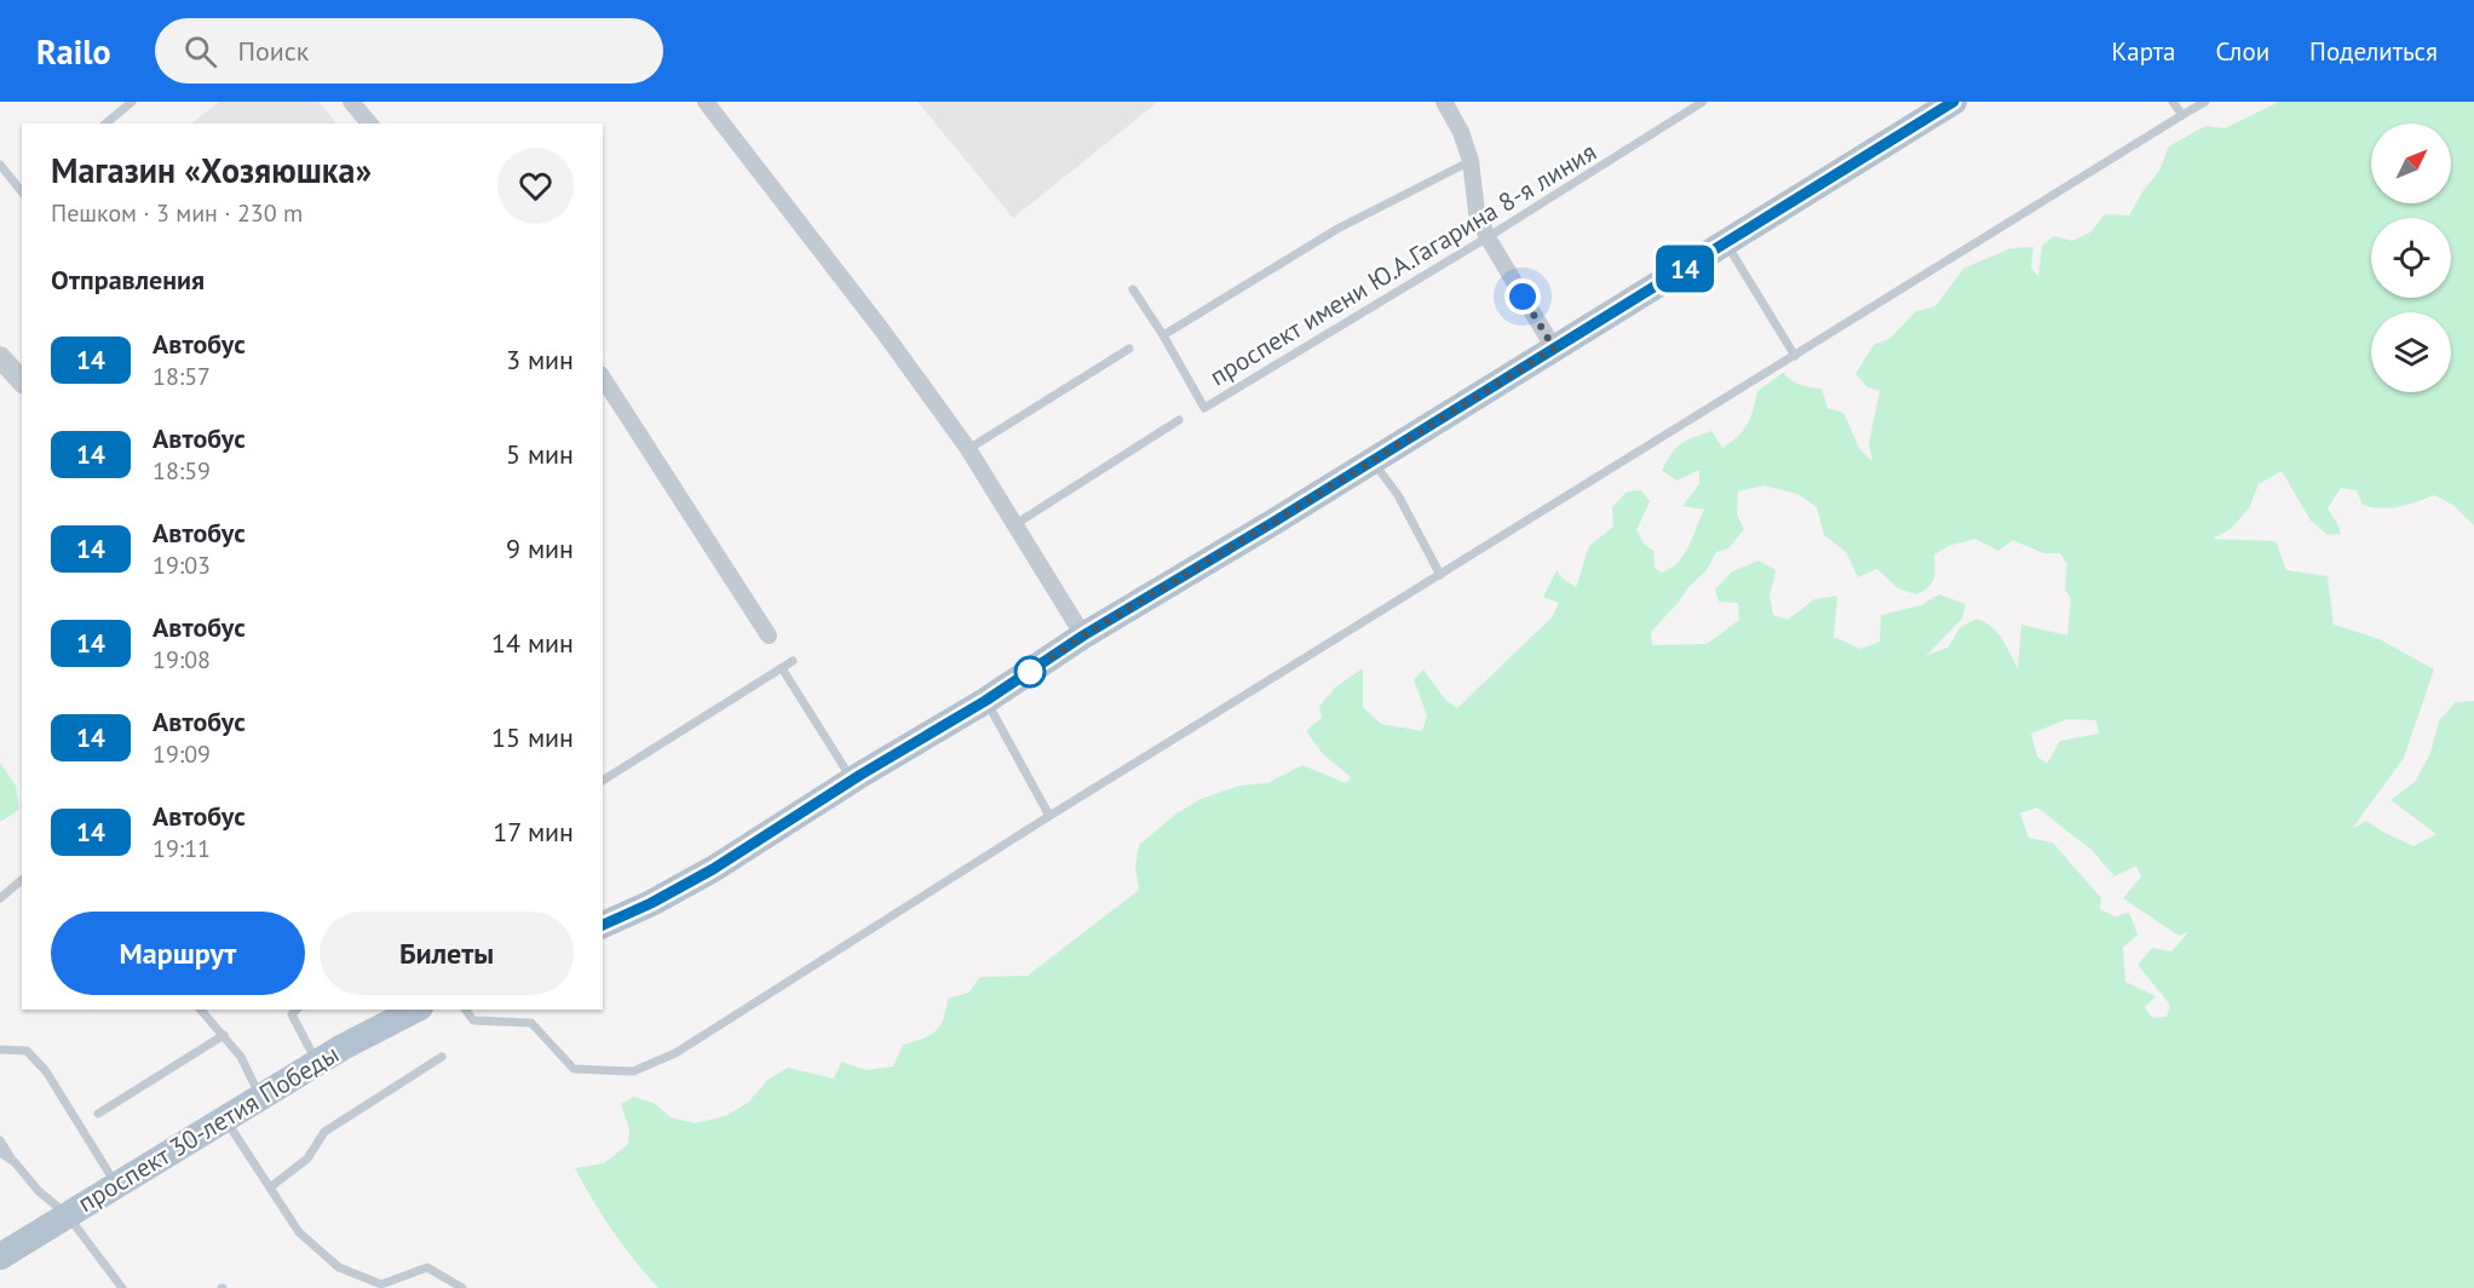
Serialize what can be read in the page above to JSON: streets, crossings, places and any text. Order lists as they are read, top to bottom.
{
  "streets": {
    "main road": ["проспект 30-летия Победы"],
    "lane": ["проспект имени Ю.А.Гагарина 8-я линия"]
  },
  "lines": ["bus line 14"],
  "north": "top right",
  "page": {
    "header": "Railo",
    "search": "Поиск",
    "nav": ["Карта", "Слои", "Поделиться"],
    "on_map": "14",
    "heading": [
      ["Магазин «Хозяюшка»", "Пешком · 3 мин · 230 m"],
      "Отправления"
    ],
    "list": [
      {
        "mark": "14",
        "name": "Автобус",
        "note": "18:57",
        "value": "3 мин"
      },
      {
        "mark": "14",
        "name": "Автобус",
        "note": "18:59",
        "value": "5 мин"
      },
      {
        "mark": "14",
        "name": "Автобус",
        "note": "19:03",
        "value": "9 мин"
      },
      {
        "mark": "14",
        "name": "Автобус",
        "note": "19:08",
        "value": "14 мин"
      },
      {
        "mark": "14",
        "name": "Автобус",
        "note": "19:09",
        "value": "15 мин"
      },
      {
        "mark": "14",
        "name": "Автобус",
        "note": "19:11",
        "value": "17 мин"
      }
    ],
    "buttons": ["Маршрут", "Билеты"]
  }
}
